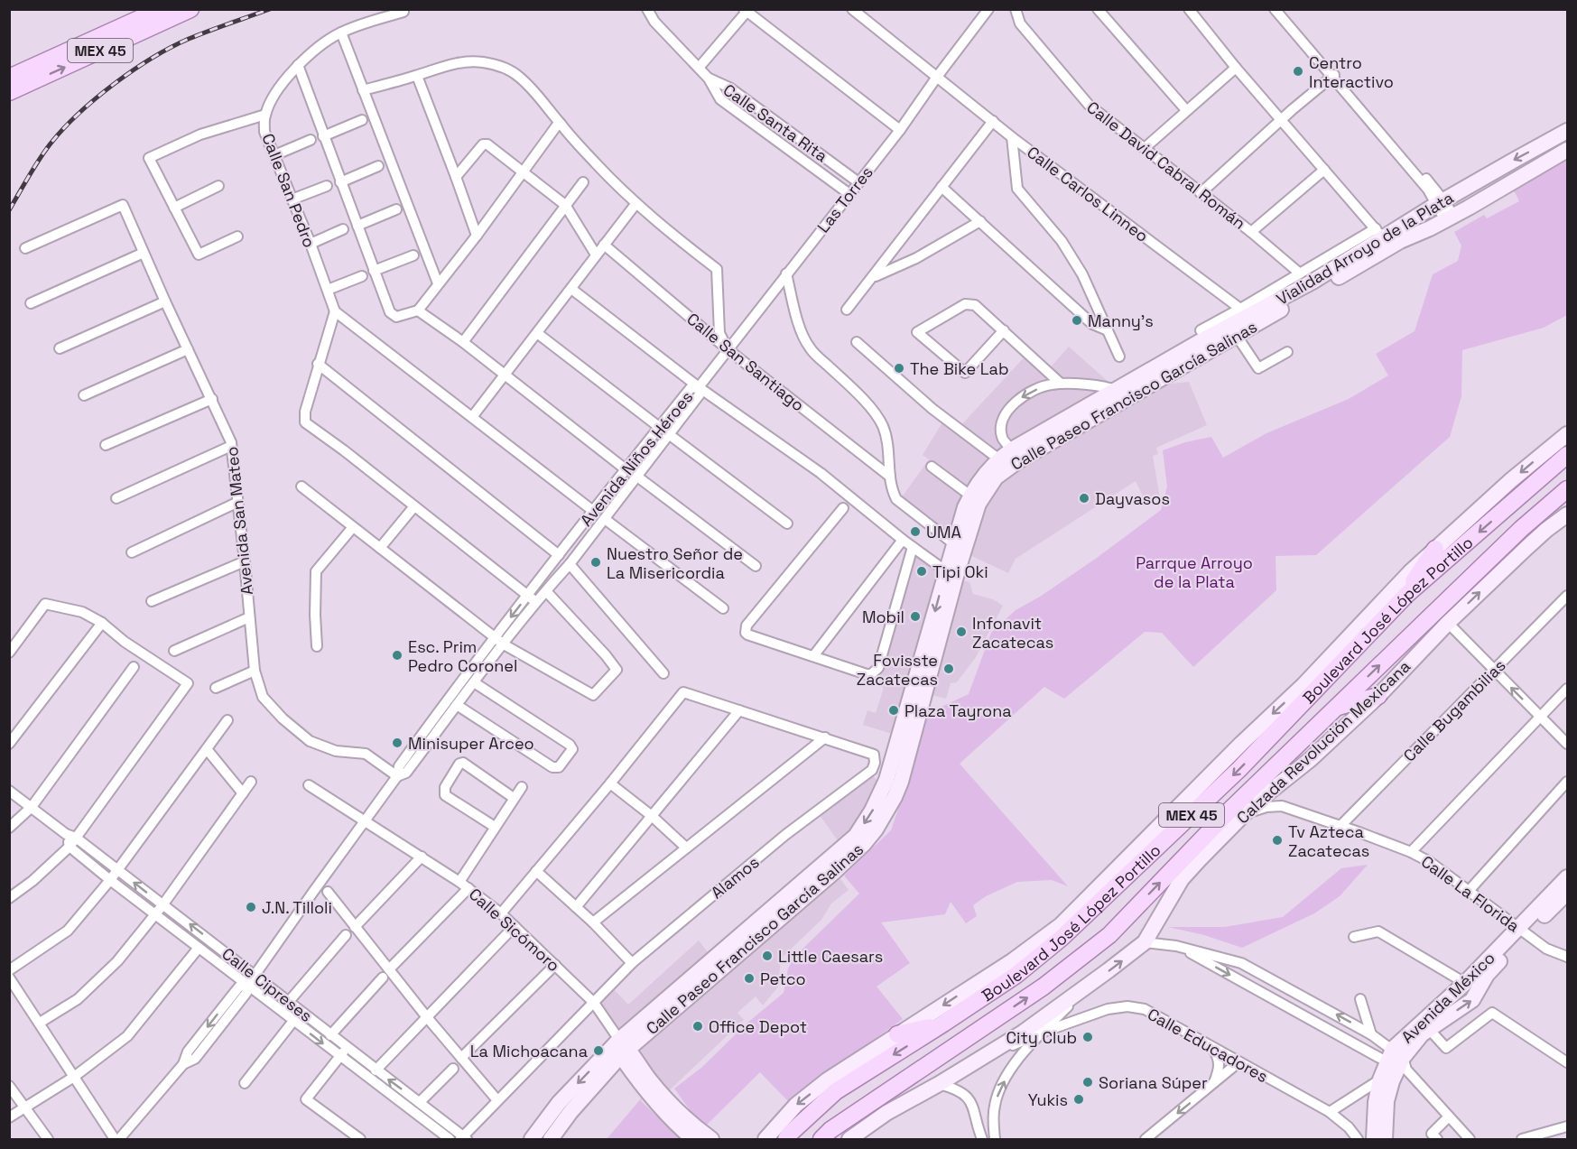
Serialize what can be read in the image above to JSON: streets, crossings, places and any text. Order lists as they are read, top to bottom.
{
  "streets": {
    "main road": [
      "MEX 45",
      "Vialidad Arroyo de la Plata",
      "Calle Paseo Francisco García Salinas",
      "Boulevard José López Portillo",
      "Calzada Revolución Mexicana",
      "Avenida México"
    ],
    "street": [
      "Calle Santa Rita",
      "Calle David Cabral Román",
      "Calle San Pedro",
      "Calle Carlos Linneo",
      "Las Torres",
      "Calle San Santiago",
      "Avenida Niños Héroes",
      "Avenida San Mateo",
      "Calle Bugambilias",
      "Alamos",
      "Calle La Florida",
      "Calle Sicómoro",
      "Calle Cipreses",
      "Calle Educadores"
    ]
  },
  "crossings": [
    ["Calle Santa Rita", "Las Torres"],
    ["Calle Carlos Linneo", "Las Torres"],
    ["Las Torres", "Calle San Santiago"],
    ["Las Torres", "Avenida Niños Héroes"],
    ["Vialidad Arroyo de la Plata", "Calle Paseo Francisco García Salinas"],
    ["Calle Paseo Francisco García Salinas", "Calle Sicómoro"],
    ["Avenida Niños Héroes", "Avenida San Mateo"],
    ["Calle Bugambilias", "Calle La Florida"],
    ["Calzada Revolución Mexicana", "Calle La Florida"],
    ["Calzada Revolución Mexicana", "Calle Educadores"],
    ["Alamos", "Calle Sicómoro"],
    ["Alamos", "Calle Cipreses"],
    ["Calle La Florida", "Avenida México"]
  ],
  "parks": ["Parrque Arroyo de la Plata"],
  "places": [
    "Centro Interactivo",
    "Manny's",
    "The Bike Lab",
    "Dayvasos",
    "UMA",
    "Nuestro Señor de La Misericordia",
    "Tipi Oki",
    "Mobil",
    "Infonavit Zacatecas",
    "Esc. Prim Pedro Coronel",
    "Fovisste Zacatecas",
    "Plaza Tayrona",
    "Minisuper Arceo",
    "Tv Azteca Zacatecas",
    "J.N. Tilloli",
    "Little Caesars",
    "Petco",
    "Office Depot",
    "City Club",
    "La Michoacana",
    "Soriana Súper",
    "Yukis"
  ]
}
